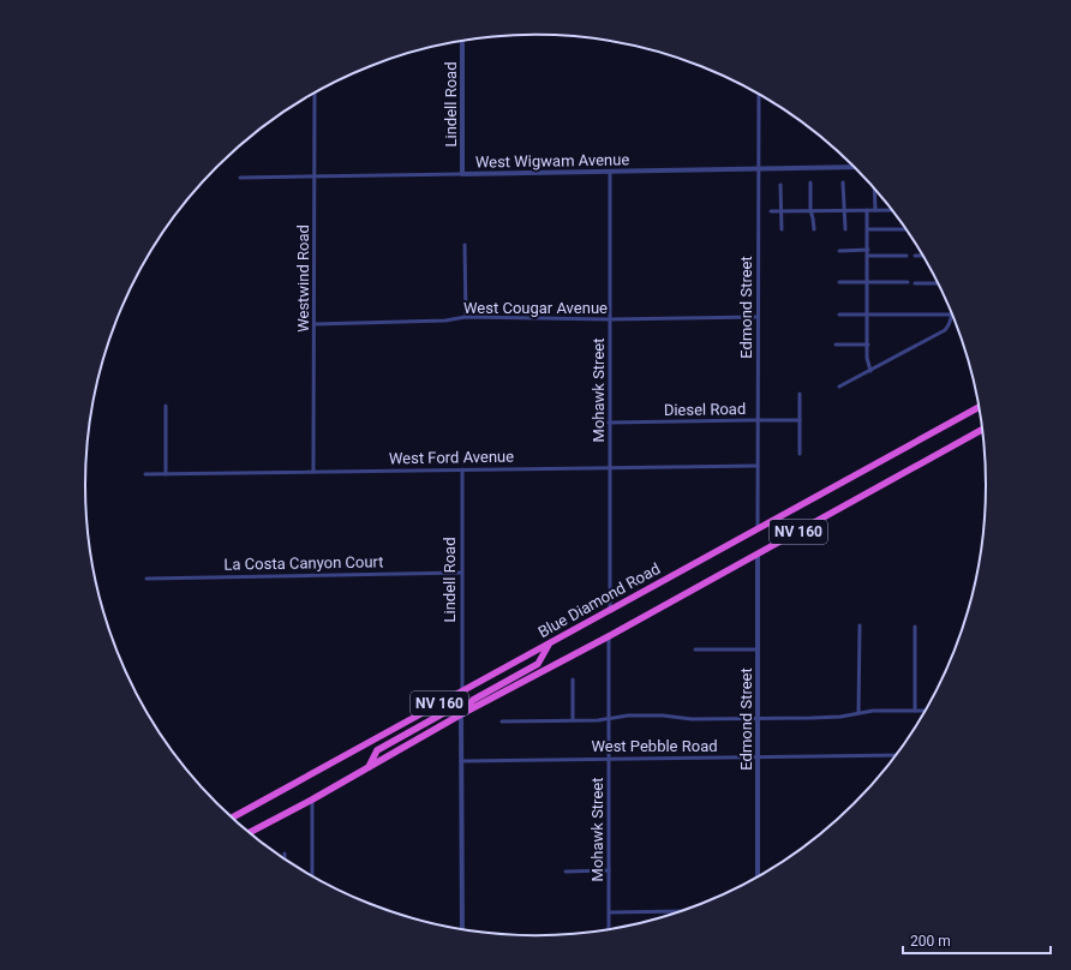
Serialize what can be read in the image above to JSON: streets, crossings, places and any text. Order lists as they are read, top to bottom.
{
  "streets": {
    "highway": ["NV 160", "Blue Diamond Road"],
    "street": [
      "Lindell Road",
      "West Wigwam Avenue",
      "Westwind Road",
      "West Cougar Avenue",
      "Edmond Street",
      "Mohawk Street",
      "Diesel Road",
      "West Ford Avenue",
      "La Costa Canyon Court",
      "West Pebble Road"
    ]
  },
  "crossings": [
    ["Lindell Road", "West Wigwam Avenue"],
    ["Lindell Road", "West Ford Avenue"],
    ["Lindell Road", "La Costa Canyon Court"],
    ["Lindell Road", "Blue Diamond Road"],
    ["West Wigwam Avenue", "Westwind Road"],
    ["West Wigwam Avenue", "Edmond Street"],
    ["West Wigwam Avenue", "Mohawk Street"],
    ["Westwind Road", "West Cougar Avenue"],
    ["Westwind Road", "West Ford Avenue"],
    ["West Cougar Avenue", "Edmond Street"],
    ["West Cougar Avenue", "Mohawk Street"],
    ["Edmond Street", "Diesel Road"],
    ["Edmond Street", "West Ford Avenue"],
    ["Edmond Street", "NV 160"],
    ["Edmond Street", "Blue Diamond Road"],
    ["Edmond Street", "West Pebble Road"],
    ["Mohawk Street", "Diesel Road"],
    ["Mohawk Street", "West Ford Avenue"],
    ["Mohawk Street", "NV 160"],
    ["Mohawk Street", "Blue Diamond Road"],
    ["Mohawk Street", "West Pebble Road"]
  ],
  "scale_bar": "200 m"
}
